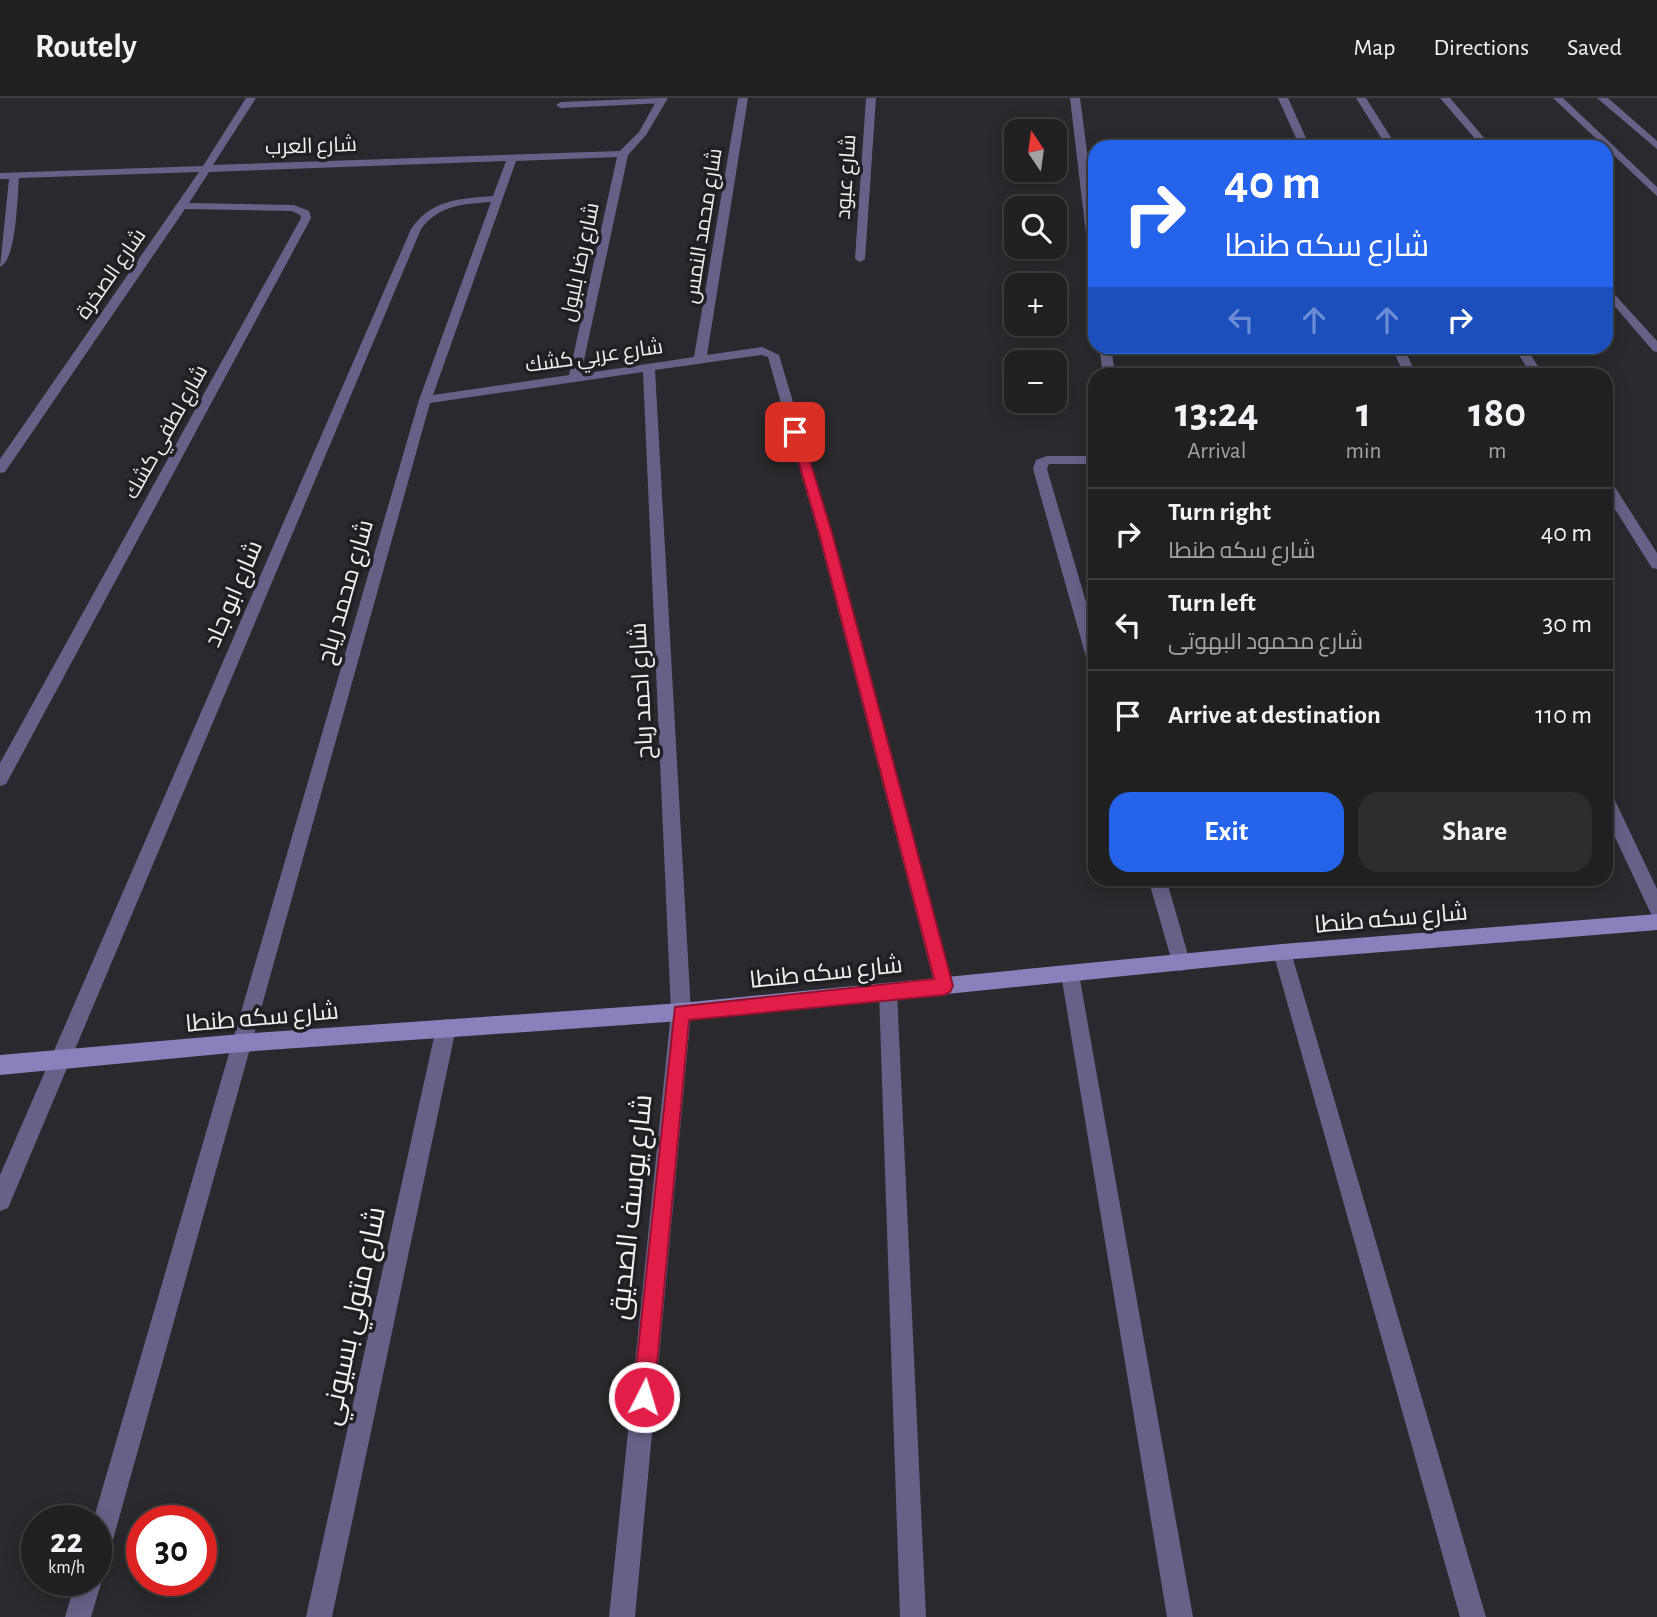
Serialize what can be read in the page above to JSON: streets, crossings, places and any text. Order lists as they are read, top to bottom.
{
  "streets": {
    "main road": ["شارع سكه طنطا"],
    "street": [
      "شارع العرب",
      "شارع عبود",
      "شارع محمد النمس",
      "شارع رضا بلبول",
      "شارع الصخرة",
      "شارع عربي كشك",
      "شارع لطفي كشك",
      "شارع محمد رياح",
      "شارع ابو جاد",
      "شارع احمد رباح",
      "شارع يوسف الصديق",
      "شارع متولي بسيوني"
    ]
  },
  "crossings": [
    ["شارع العرب", "شارع رضا بلبول"],
    ["شارع العرب", "شارع الصخرة"],
    ["شارع العرب", "شارع محمد رياح"],
    ["شارع محمد النمس", "شارع عربي كشك"],
    ["شارع رضا بلبول", "شارع عربي كشك"],
    ["شارع الصخرة", "شارع لطفي كشك"],
    ["شارع عربي كشك", "شارع محمد رياح"],
    ["شارع عربي كشك", "شارع احمد رباح"],
    ["شارع عربي كشك", "شارع سكه طنطا"],
    ["شارع محمد رياح", "شارع ابو جاد"],
    ["شارع محمد رياح", "شارع سكه طنطا"],
    ["شارع ابو جاد", "شارع سكه طنطا"],
    ["شارع احمد رباح", "شارع سكه طنطا"],
    ["شارع احمد رباح", "شارع يوسف الصديق"],
    ["شارع سكه طنطا", "شارع يوسف الصديق"],
    ["شارع سكه طنطا", "شارع متولي بسيوني"]
  ],
  "north": "top",
  "page": {
    "header": "Routely",
    "nav": ["Map", "Directions", "Saved"],
    "map_buttons": ["+", "−"],
    "turn": ["40 m", "شارع سكه طنطا"],
    "eta": [
      "13:24",
      "Arrival",
      "1",
      "min",
      "180",
      "m"
    ],
    "list": [
      {
        "name": "Turn right",
        "note": "شارع سكه طنطا",
        "value": "40 m"
      },
      {
        "name": "Turn left",
        "note": "شارع محمود البهوتى",
        "value": "30 m"
      },
      {
        "name": "Arrive at destination",
        "value": "110 m"
      }
    ],
    "buttons": ["Exit", "Share"],
    "speed": "22 km/h",
    "limit": "30"
  }
}
